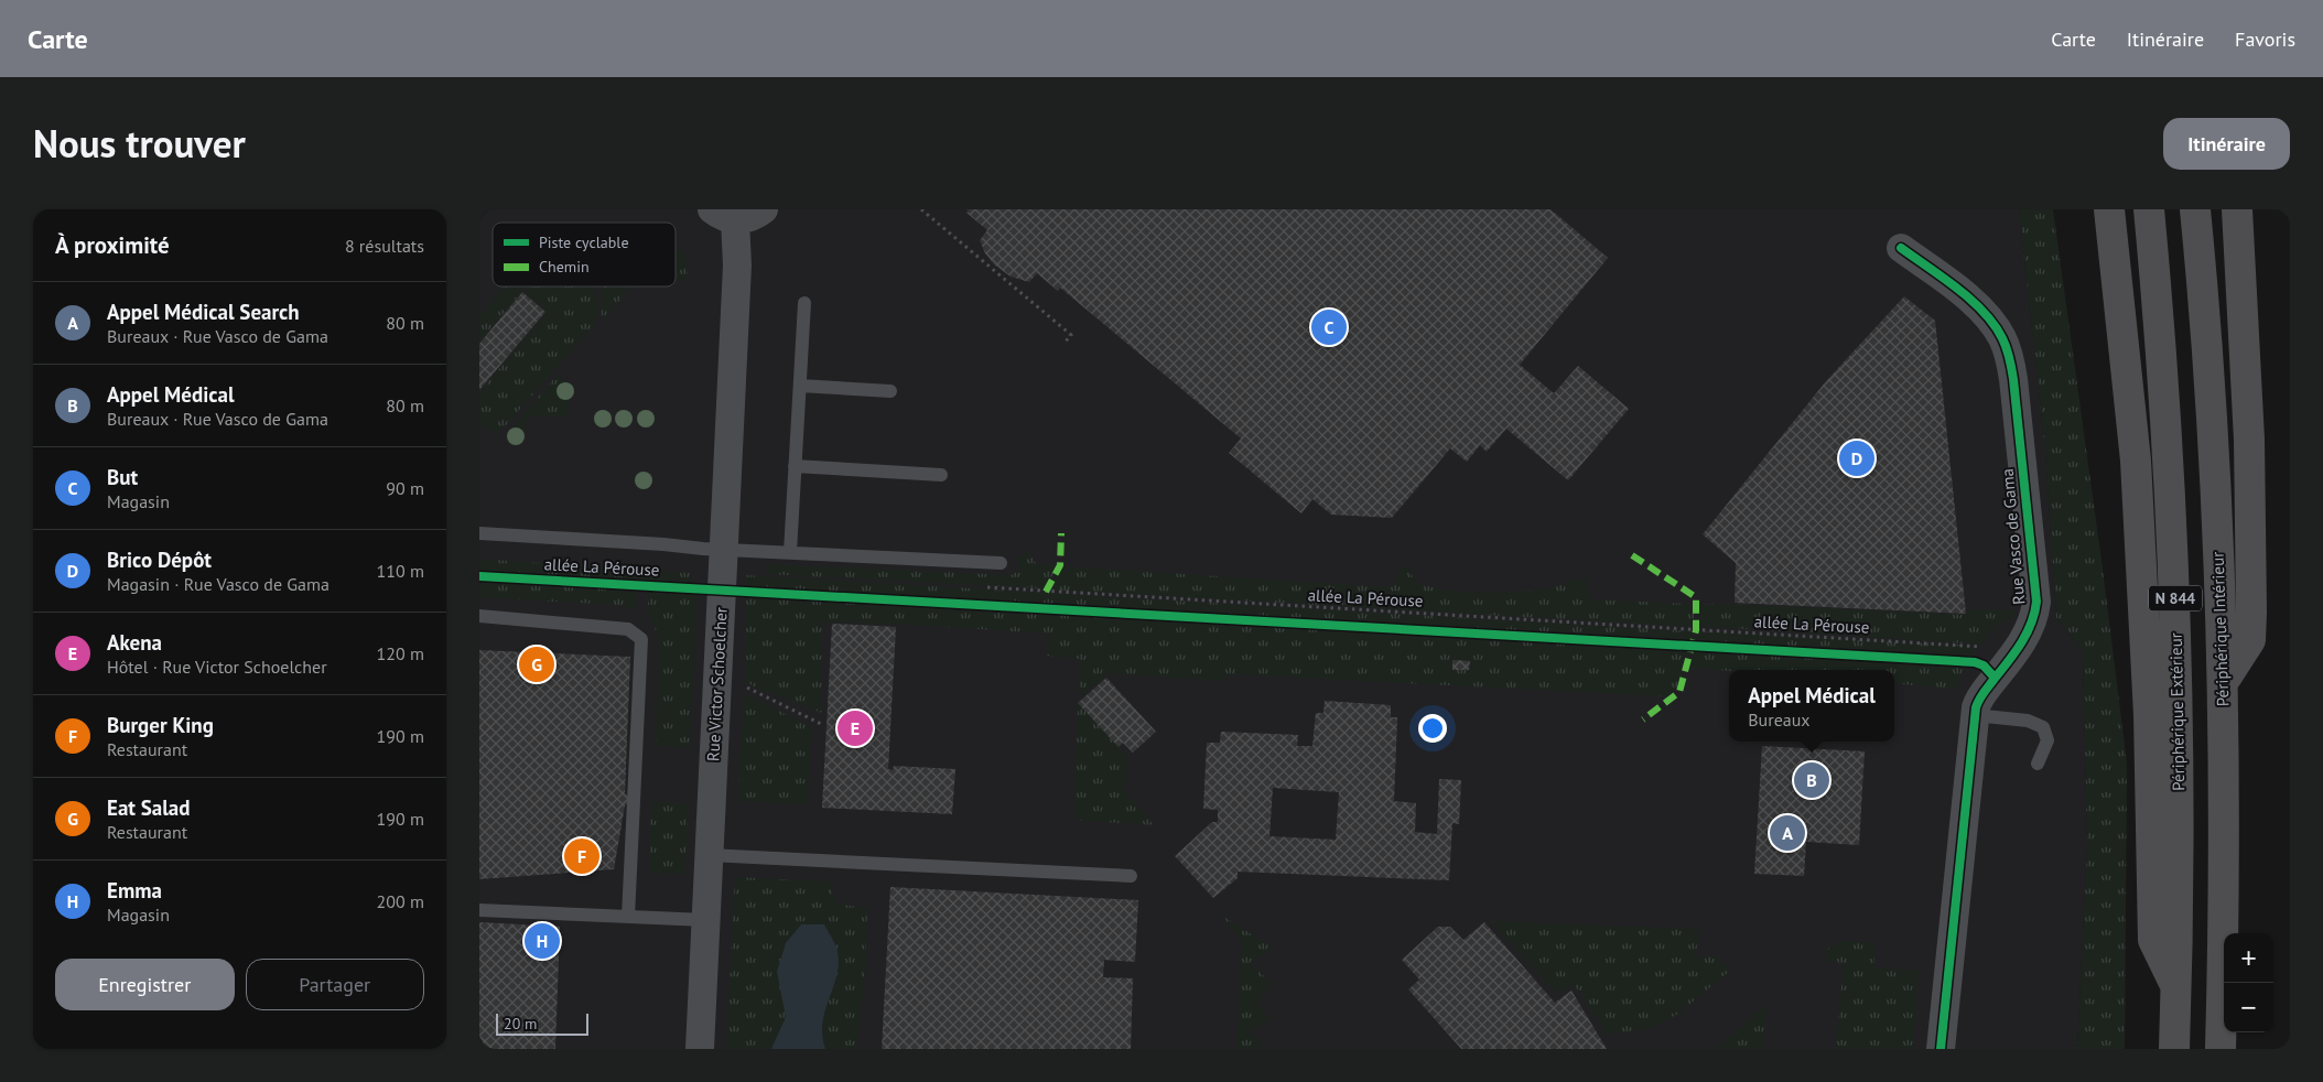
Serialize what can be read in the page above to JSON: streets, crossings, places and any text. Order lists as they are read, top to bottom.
{
  "streets": {
    "highway": ["N 844", "Périphérique Intérieur", "Périphérique Extérieur"],
    "street": ["Rue Vasco de Gama", "Rue Victor Schoelcher"],
    "cycle path": ["allée La Pérouse"]
  },
  "crossings": [
    ["allée La Pérouse", "Rue Victor Schoelcher"]
  ],
  "legend": ["Piste cyclable", "Chemin"],
  "scale_bar": "20 m",
  "page": {
    "header": "Carte",
    "nav": ["Carte", "Itinéraire", "Favoris"],
    "title": "Nous trouver",
    "buttons": [
      "Itinéraire",
      ["Enregistrer", "Partager"]
    ],
    "heading": ["À proximité", "8 résultats"],
    "list": [
      {
        "mark": "A",
        "name": "Appel Médical Search",
        "note": "Bureaux · Rue Vasco de Gama",
        "value": "80 m"
      },
      {
        "mark": "B",
        "name": "Appel Médical",
        "note": "Bureaux · Rue Vasco de Gama",
        "value": "80 m"
      },
      {
        "mark": "C",
        "name": "But",
        "note": "Magasin",
        "value": "90 m"
      },
      {
        "mark": "D",
        "name": "Brico Dépôt",
        "note": "Magasin · Rue Vasco de Gama",
        "value": "110 m"
      },
      {
        "mark": "E",
        "name": "Akena",
        "note": "Hôtel · Rue Victor Schoelcher",
        "value": "120 m"
      },
      {
        "mark": "F",
        "name": "Burger King",
        "note": "Restaurant",
        "value": "190 m"
      },
      {
        "mark": "G",
        "name": "Eat Salad",
        "note": "Restaurant",
        "value": "190 m"
      },
      {
        "mark": "H",
        "name": "Emma",
        "note": "Magasin",
        "value": "200 m"
      }
    ],
    "pins": [
      "C",
      "D",
      "G",
      "E",
      "B",
      "A",
      "F",
      "H"
    ],
    "popup": ["Appel Médical", "Bureaux"],
    "map_buttons": ["+", "−"],
    "scale": "20 m"
  }
}
